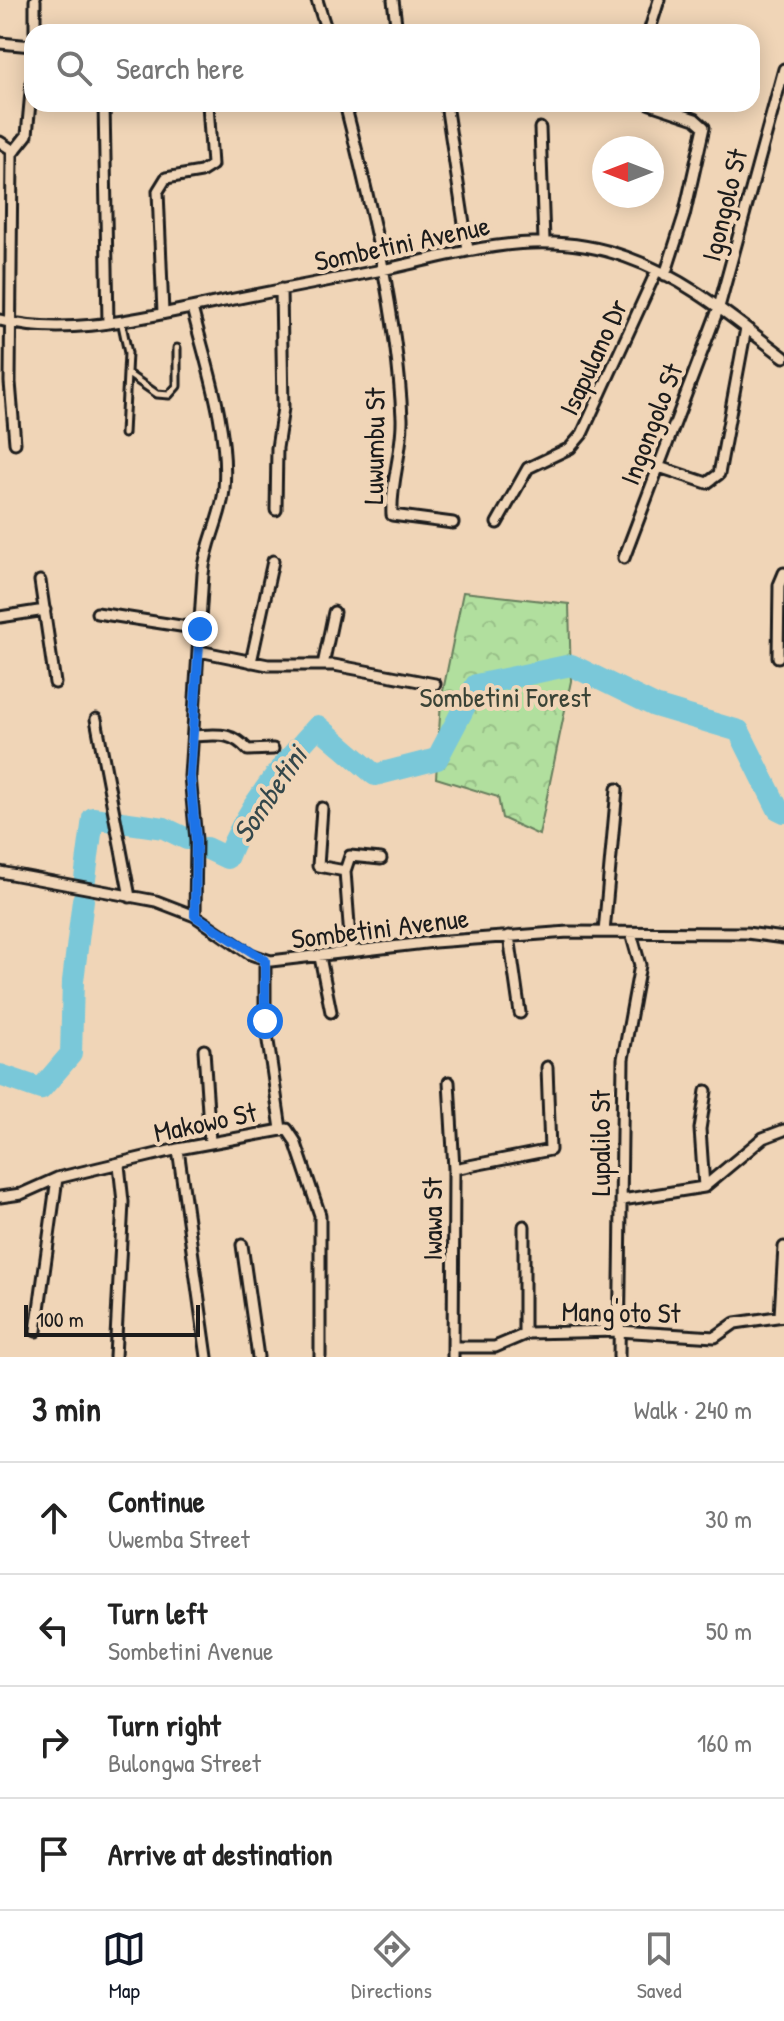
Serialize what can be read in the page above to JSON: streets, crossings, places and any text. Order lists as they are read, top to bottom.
{
  "streets": {
    "street": [
      "Igongolo St",
      "Sombetini Avenue",
      "Isapulano Dr",
      "Ingongolo St",
      "Luwumbu St",
      "Makowo St",
      "Lupalilo St",
      "Iwawa St",
      "Mang'oto St"
    ]
  },
  "crossings": [
    ["Igongolo St", "Sombetini Avenue"],
    ["Igongolo St", "Ingongolo St"],
    ["Sombetini Avenue", "Isapulano Dr"],
    ["Sombetini Avenue", "Ingongolo St"],
    ["Sombetini Avenue", "Luwumbu St"],
    ["Sombetini Avenue", "Lupalilo St"],
    ["Lupalilo St", "Mang'oto St"],
    ["Iwawa St", "Mang'oto St"]
  ],
  "water": ["Sombetini"],
  "parks": ["Sombetini Forest"],
  "scale_bar": "100 m",
  "north": "left",
  "page": {
    "search": "Search here",
    "scale": "100 m",
    "heading": ["3 min", "Walk · 240 m"],
    "list": [
      ["Continue", "Uwemba Street", "30 m"],
      ["Turn left", "Sombetini Avenue", "50 m"],
      ["Turn right", "Bulongwa Street", "160 m"],
      "Arrive at destination"
    ],
    "nav": ["Map", "Directions", "Saved"]
  }
}
